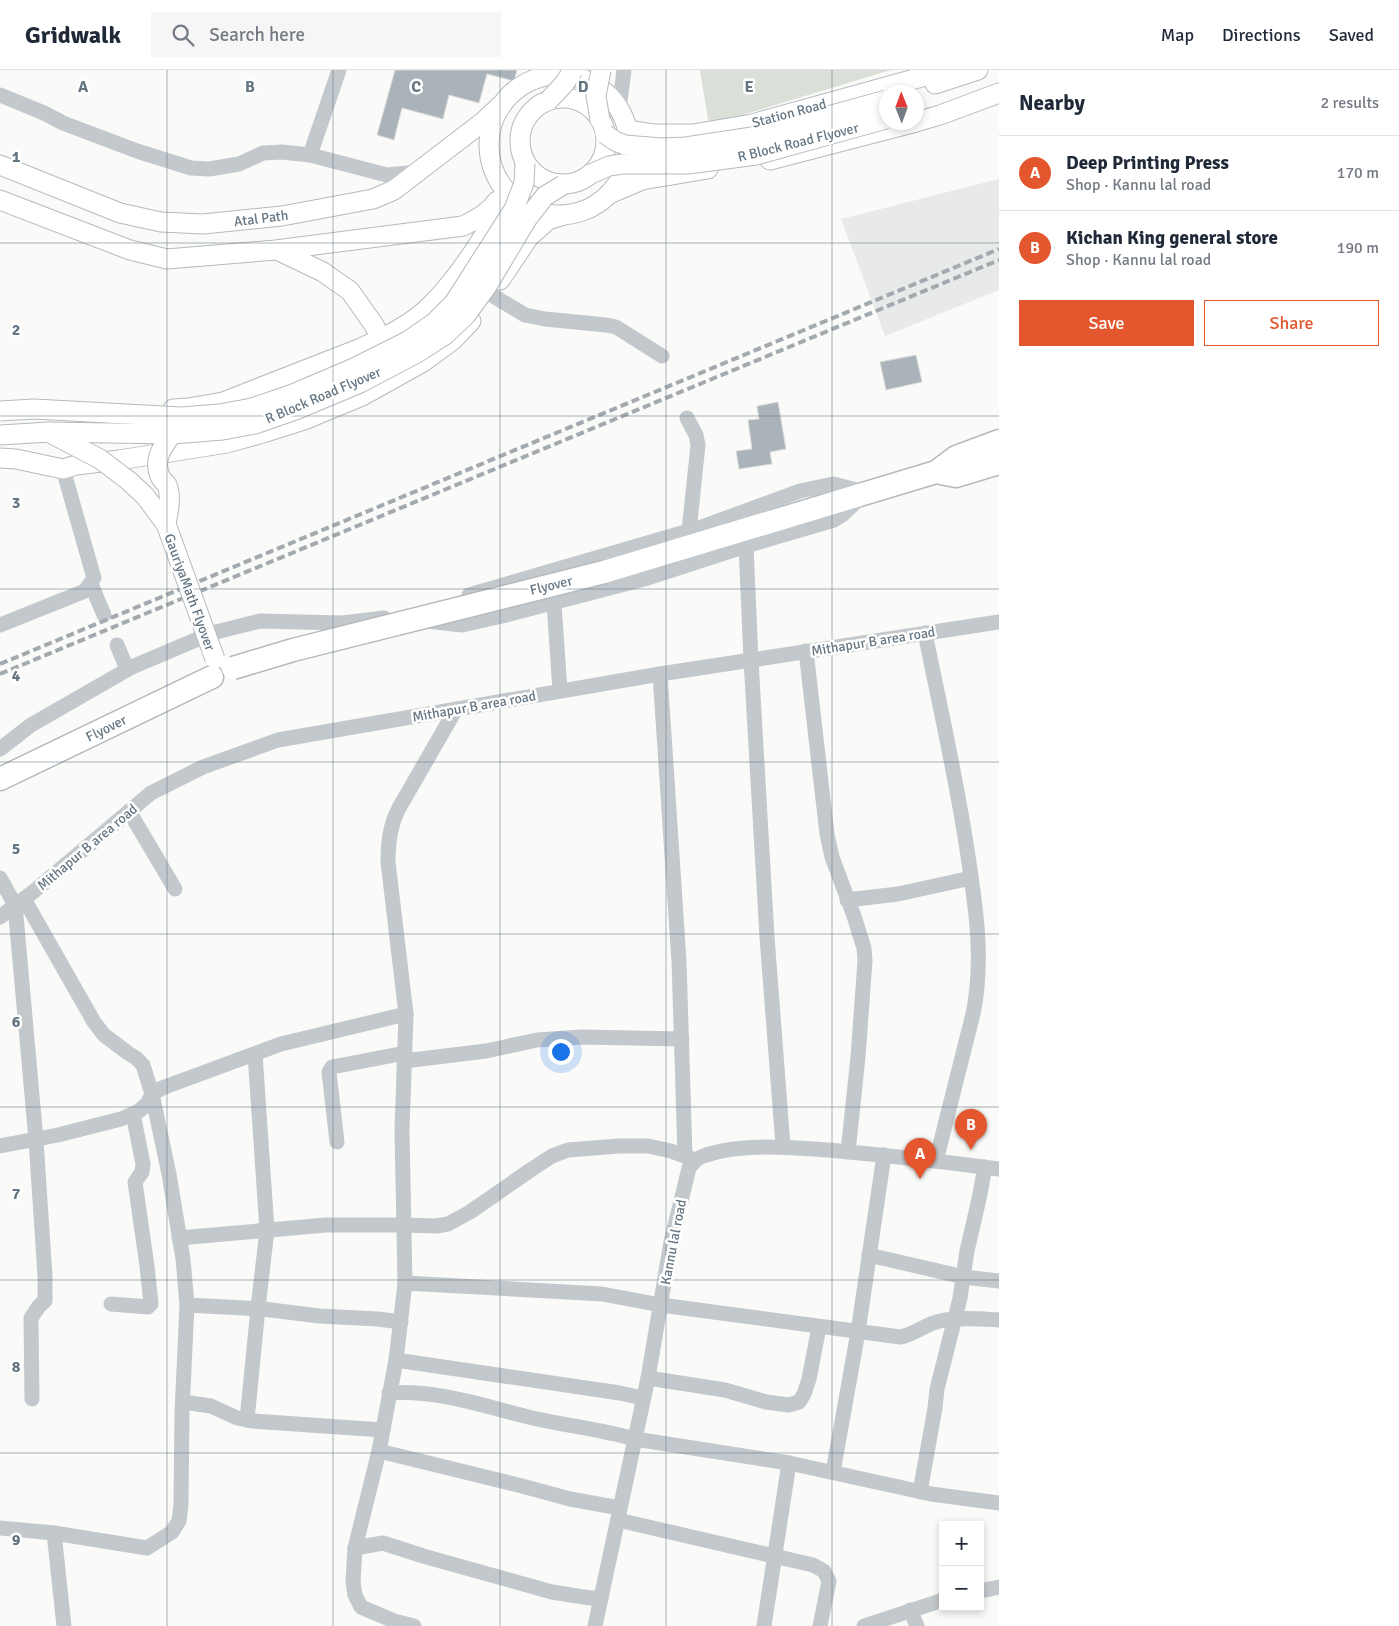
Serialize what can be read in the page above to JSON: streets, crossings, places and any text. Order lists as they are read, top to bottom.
{
  "streets": {
    "highway": ["Flyover"],
    "main road": [
      "Station Road",
      "R Block Road Flyover",
      "Atal Path",
      "GauriyaMath Flyover"
    ],
    "street": ["Mithapur B area road", "Kannu lal road"]
  },
  "crossings": [
    ["R Block Road Flyover", "GauriyaMath Flyover"],
    ["Flyover", "GauriyaMath Flyover"]
  ],
  "north": "top",
  "page": {
    "header": "Gridwalk",
    "search": "Search here",
    "nav": ["Map", "Directions", "Saved"],
    "heading": ["Nearby", "2 results"],
    "list": [
      {
        "mark": "A",
        "name": "Deep Printing Press",
        "note": "Shop · Kannu lal road",
        "value": "170 m"
      },
      {
        "mark": "B",
        "name": "Kichan King general store",
        "note": "Shop · Kannu lal road",
        "value": "190 m"
      }
    ],
    "buttons": ["Save", "Share"],
    "pins": ["B", "A"],
    "map_buttons": ["+", "−"]
  },
  "grid": {
    "columns": [
      "A",
      "B",
      "C",
      "D",
      "E"
    ],
    "rows": [
      "1",
      "2",
      "3",
      "4",
      "5",
      "6",
      "7",
      "8",
      "9"
    ]
  }
}
